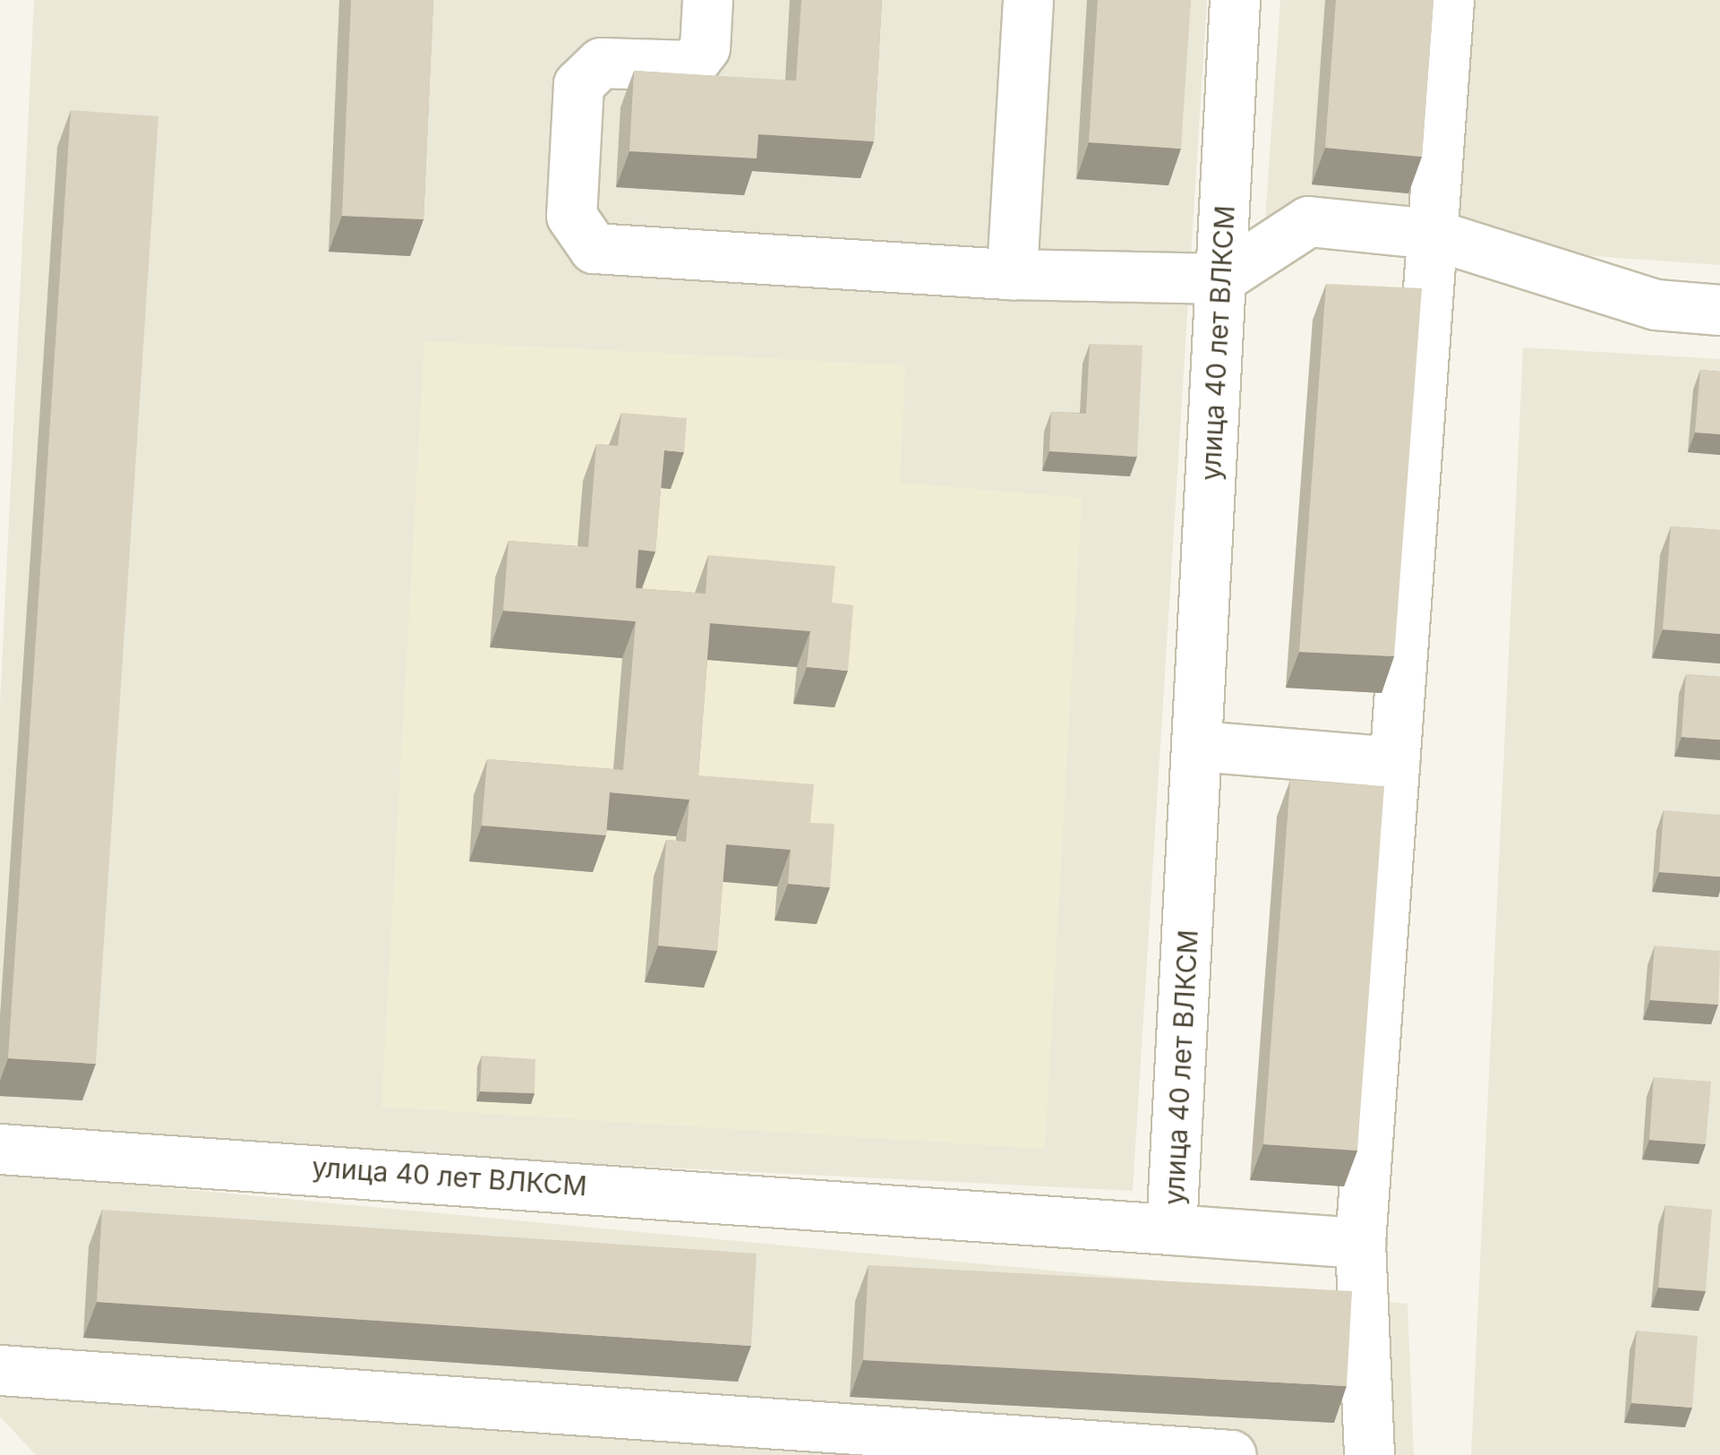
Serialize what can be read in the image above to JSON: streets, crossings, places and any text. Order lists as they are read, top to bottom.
{
  "streets": {
    "street": ["улица 40 лет ВЛКСМ"]
  }
}
